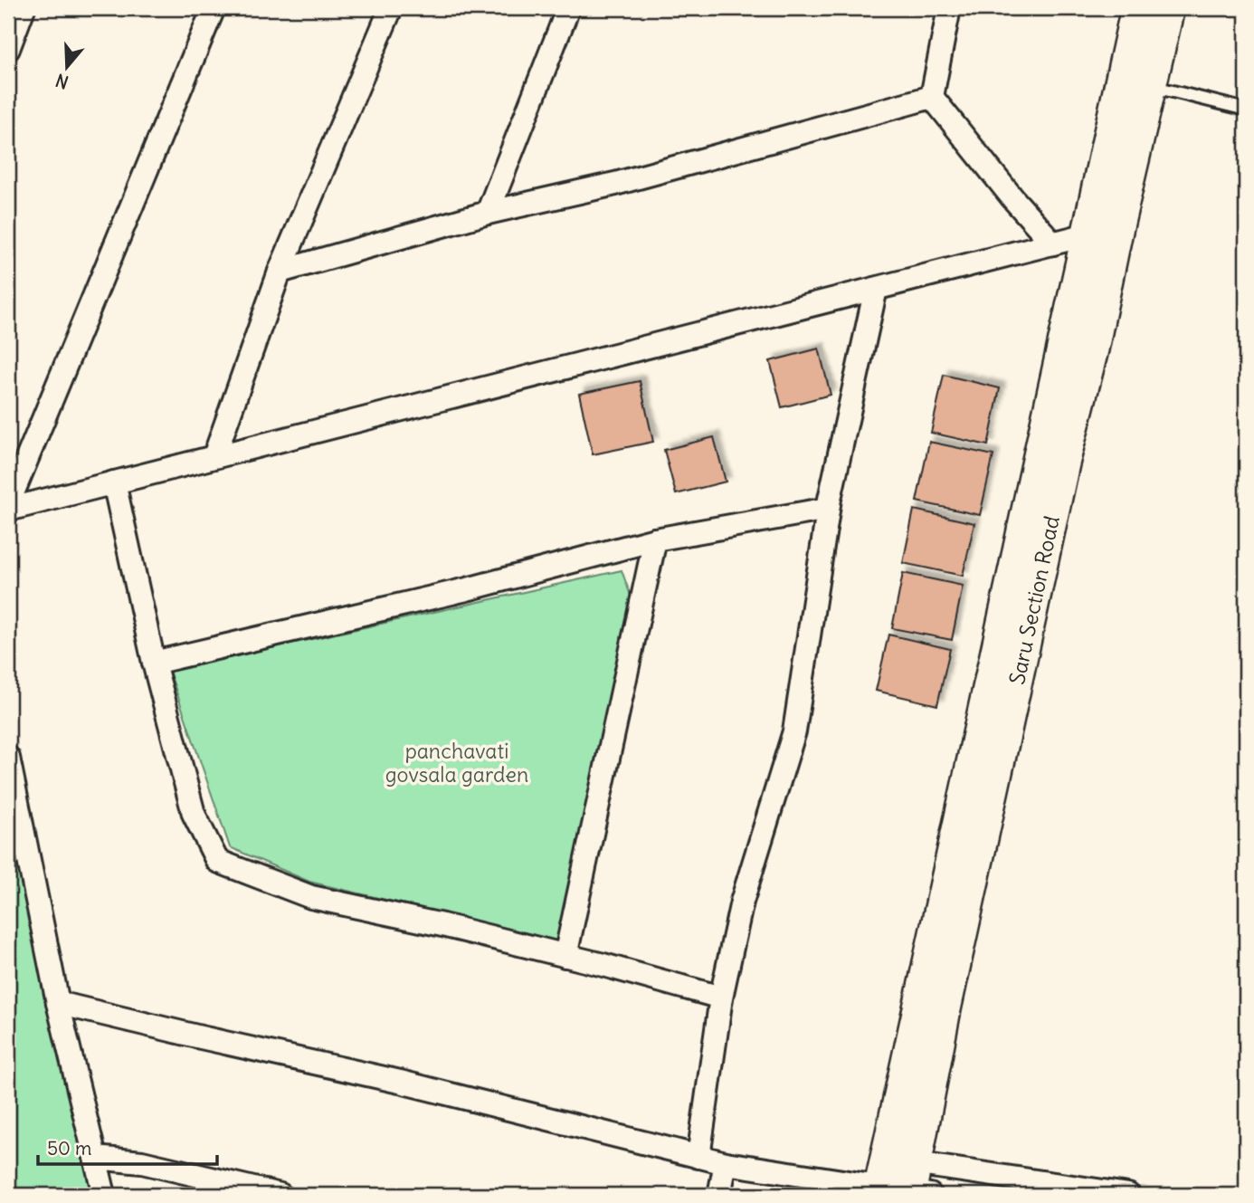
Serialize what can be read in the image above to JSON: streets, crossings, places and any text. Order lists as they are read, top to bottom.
{
  "streets": {
    "street": ["Saru Section Road"]
  },
  "parks": ["panchavati govsala garden"],
  "scale_bar": "50 m",
  "north": "bottom"
}
